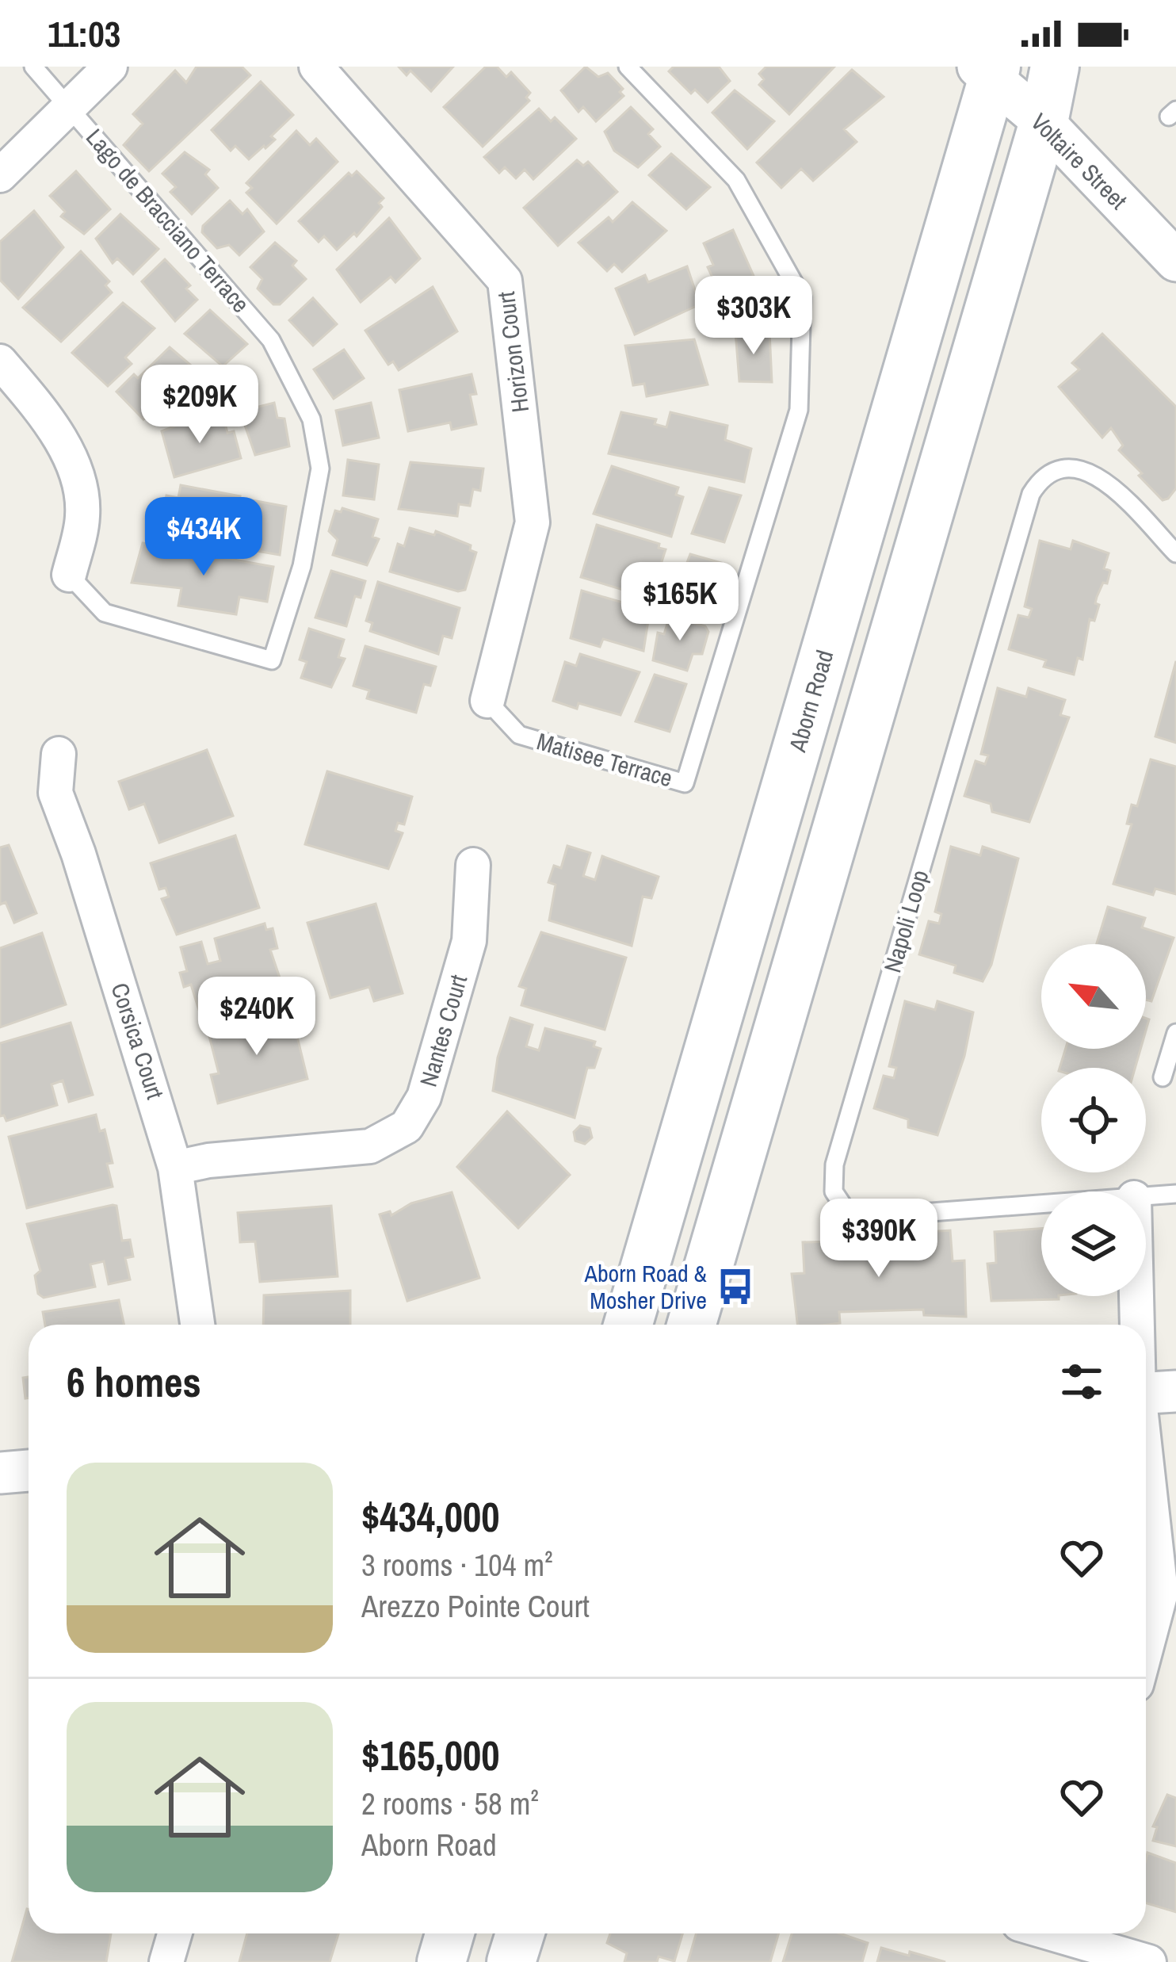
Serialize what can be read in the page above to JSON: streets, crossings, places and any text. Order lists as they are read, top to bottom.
{
  "streets": {
    "main road": ["Aborn Road"],
    "street": [
      "Voltaire Street",
      "Horizon Court",
      "Nantes Court",
      "Corsica Court"
    ],
    "lane": ["Lago de Bracciano Terrace", "Matisee Terrace", "Napoli Loop"]
  },
  "crossings": [
    ["Voltaire Street", "Aborn Road"],
    ["Horizon Court", "Matisee Terrace"],
    ["Nantes Court", "Corsica Court"]
  ],
  "places": {
    "bus stop": ["Aborn Road & Mosher Drive"]
  },
  "north": "top left",
  "page": {
    "status": "11:03",
    "price": [
      "$303K",
      "$209K",
      "$434K",
      "$165K",
      "$240K",
      "$390K"
    ],
    "heading": "6 homes",
    "list": [
      {
        "name": "$434,000",
        "note": "3 rooms · 104 m² · Arezzo Pointe Court"
      },
      {
        "name": "$165,000",
        "note": "2 rooms · 58 m² · Aborn Road"
      }
    ]
  }
}
